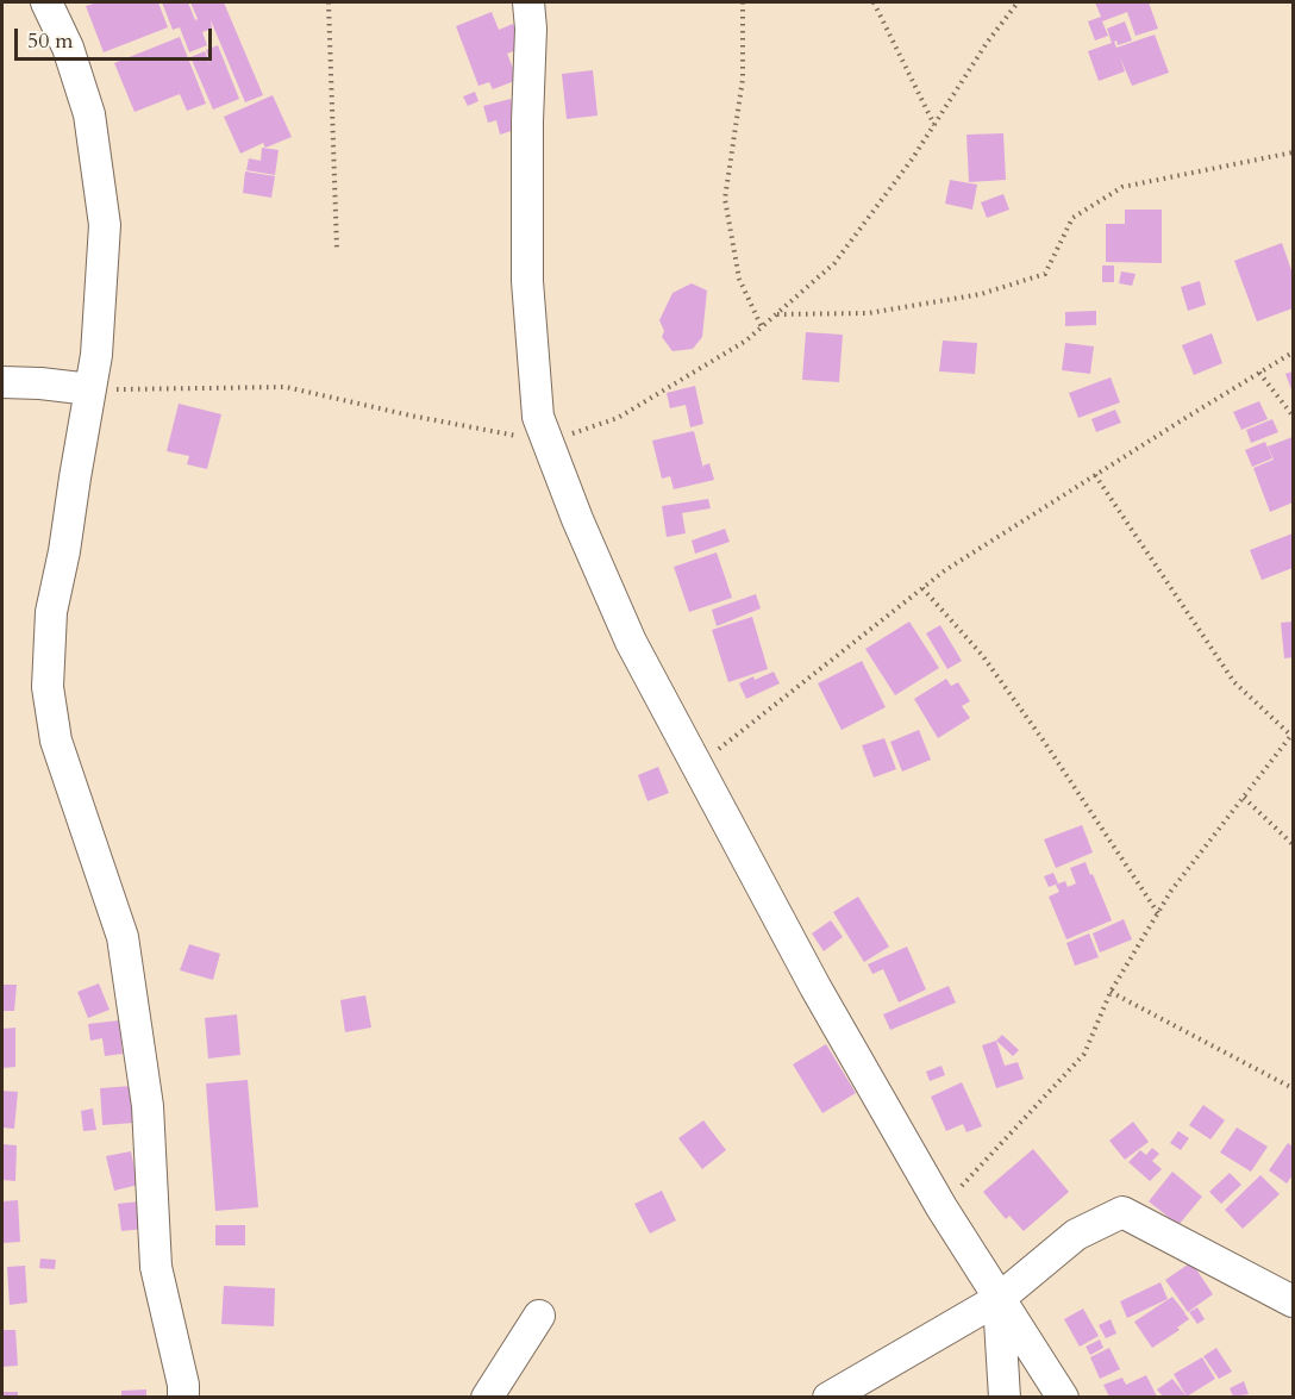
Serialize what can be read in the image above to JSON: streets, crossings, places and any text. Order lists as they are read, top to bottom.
{
  "scale_bar": "50 m"
}
